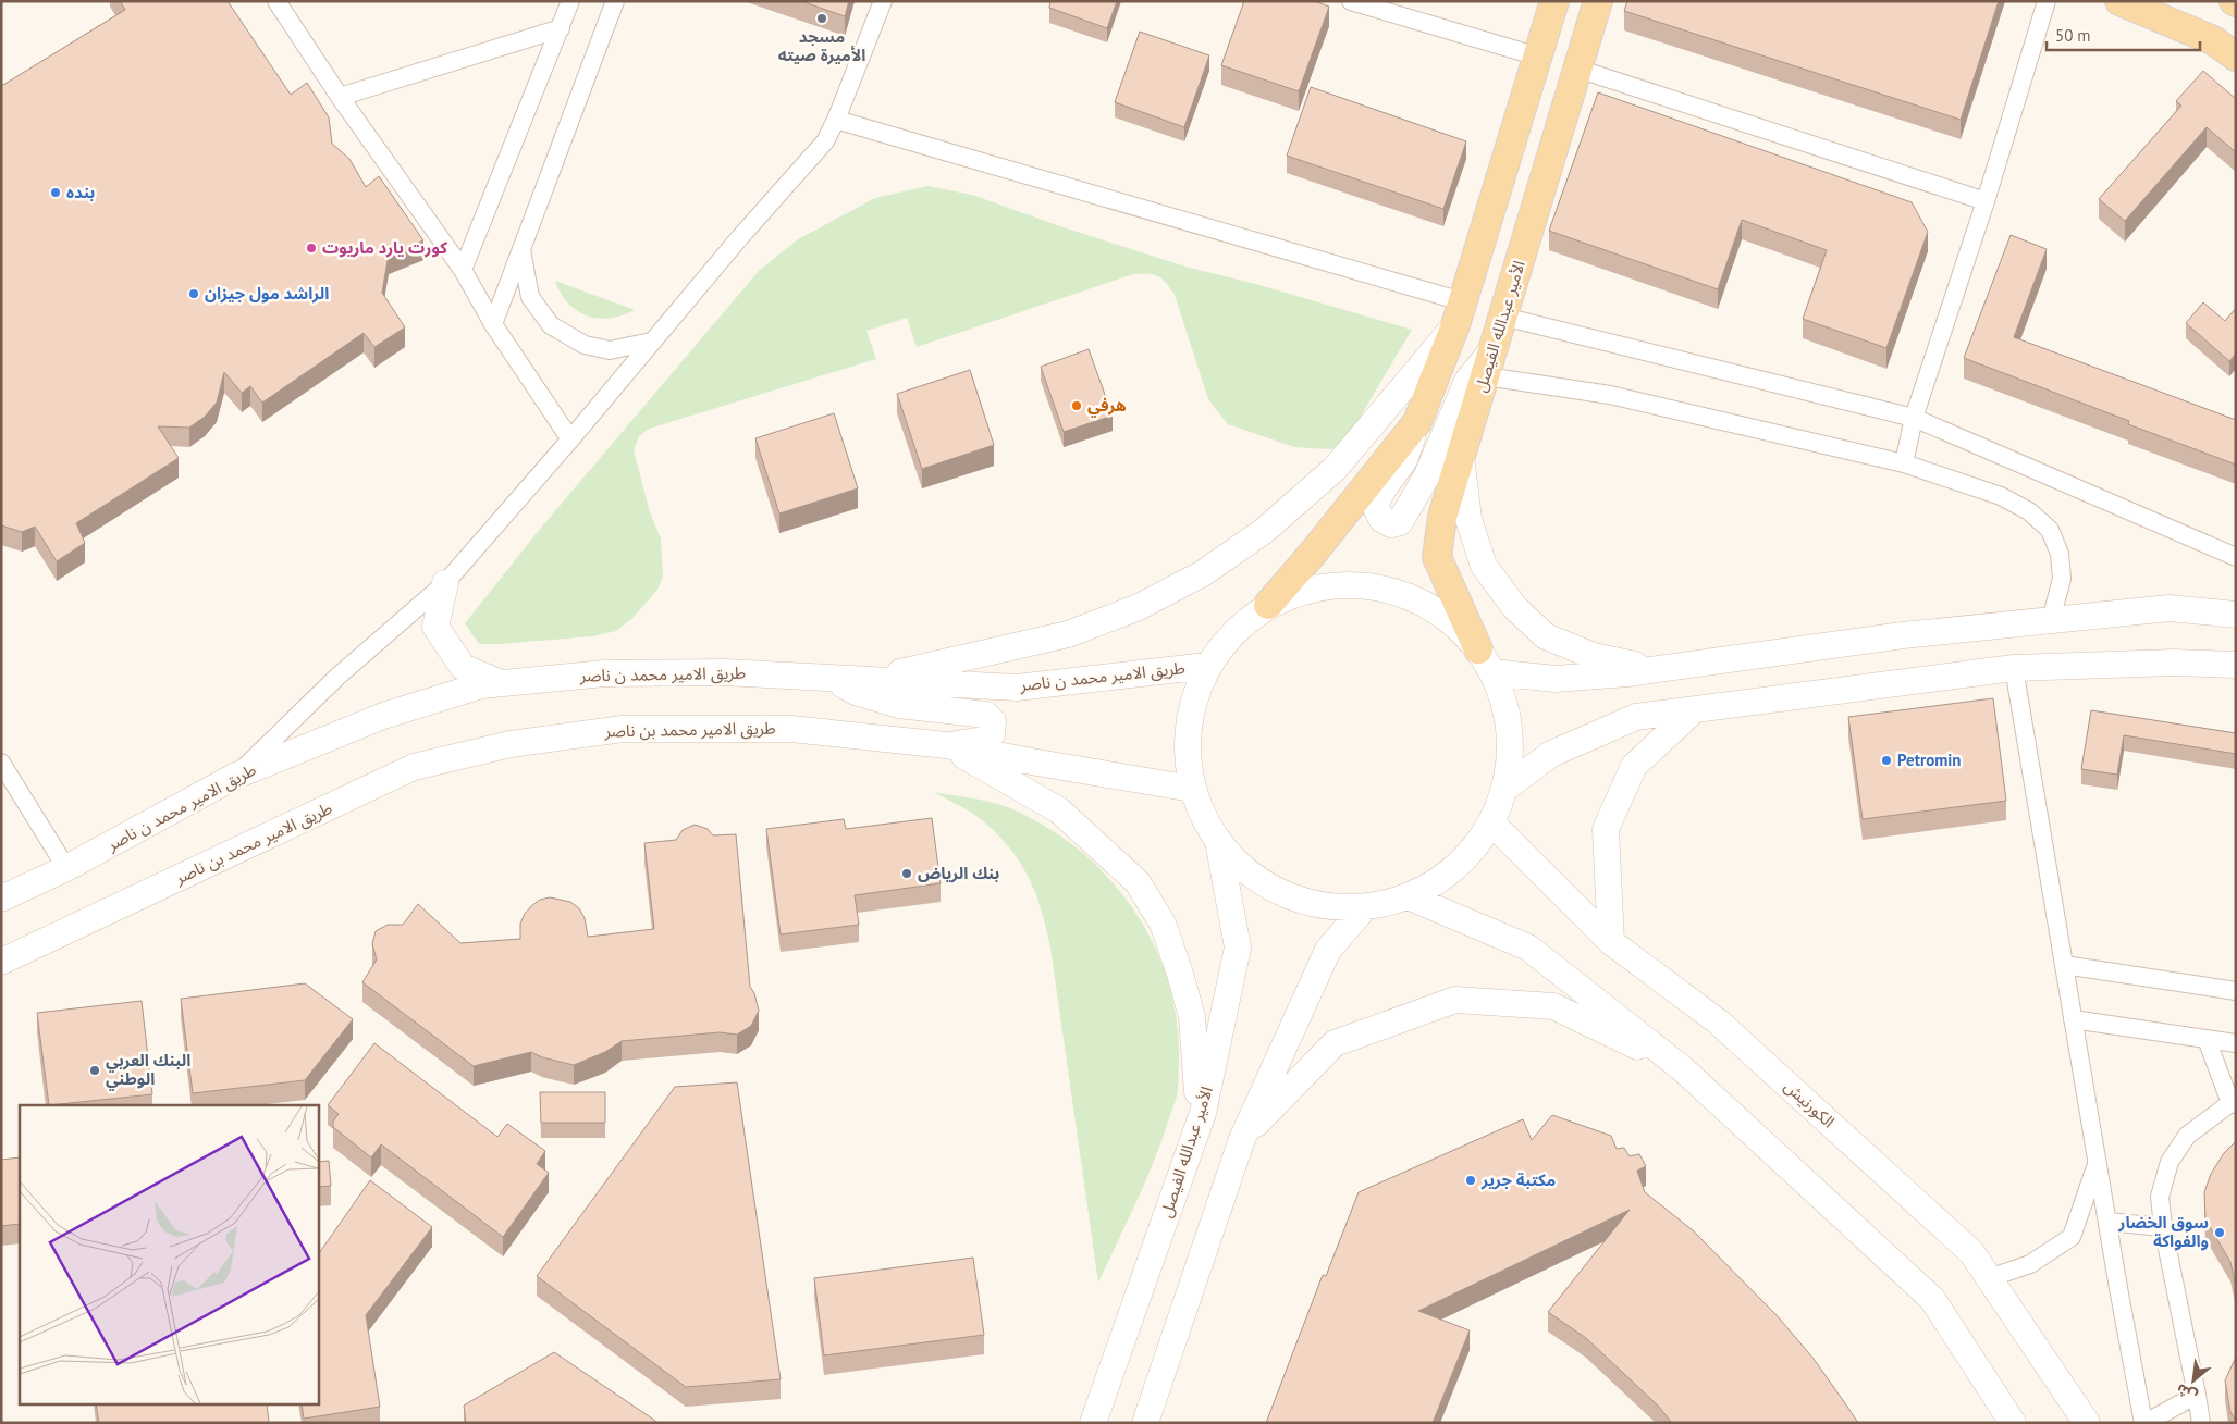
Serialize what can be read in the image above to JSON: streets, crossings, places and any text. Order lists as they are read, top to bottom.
{
  "streets": {
    "main road": [
      "الأمير عبدالله الفيصل",
      "طريق الامير محمد ن ناصر",
      "طريق الامير محمد بن ناصر",
      "الكورنيش"
    ]
  },
  "places": [
    "مسجد الأميرة صيته",
    "بنده",
    "كورت يارد ماريوت",
    "الراشد مول جيزان",
    "هرفي",
    "Petromin",
    "بنك الرياض",
    "البنك العربي الوطني",
    "مكتبة جرير",
    "سوق الخضار والفواكة"
  ],
  "scale_bar": "50 m",
  "north": "bottom left"
}
